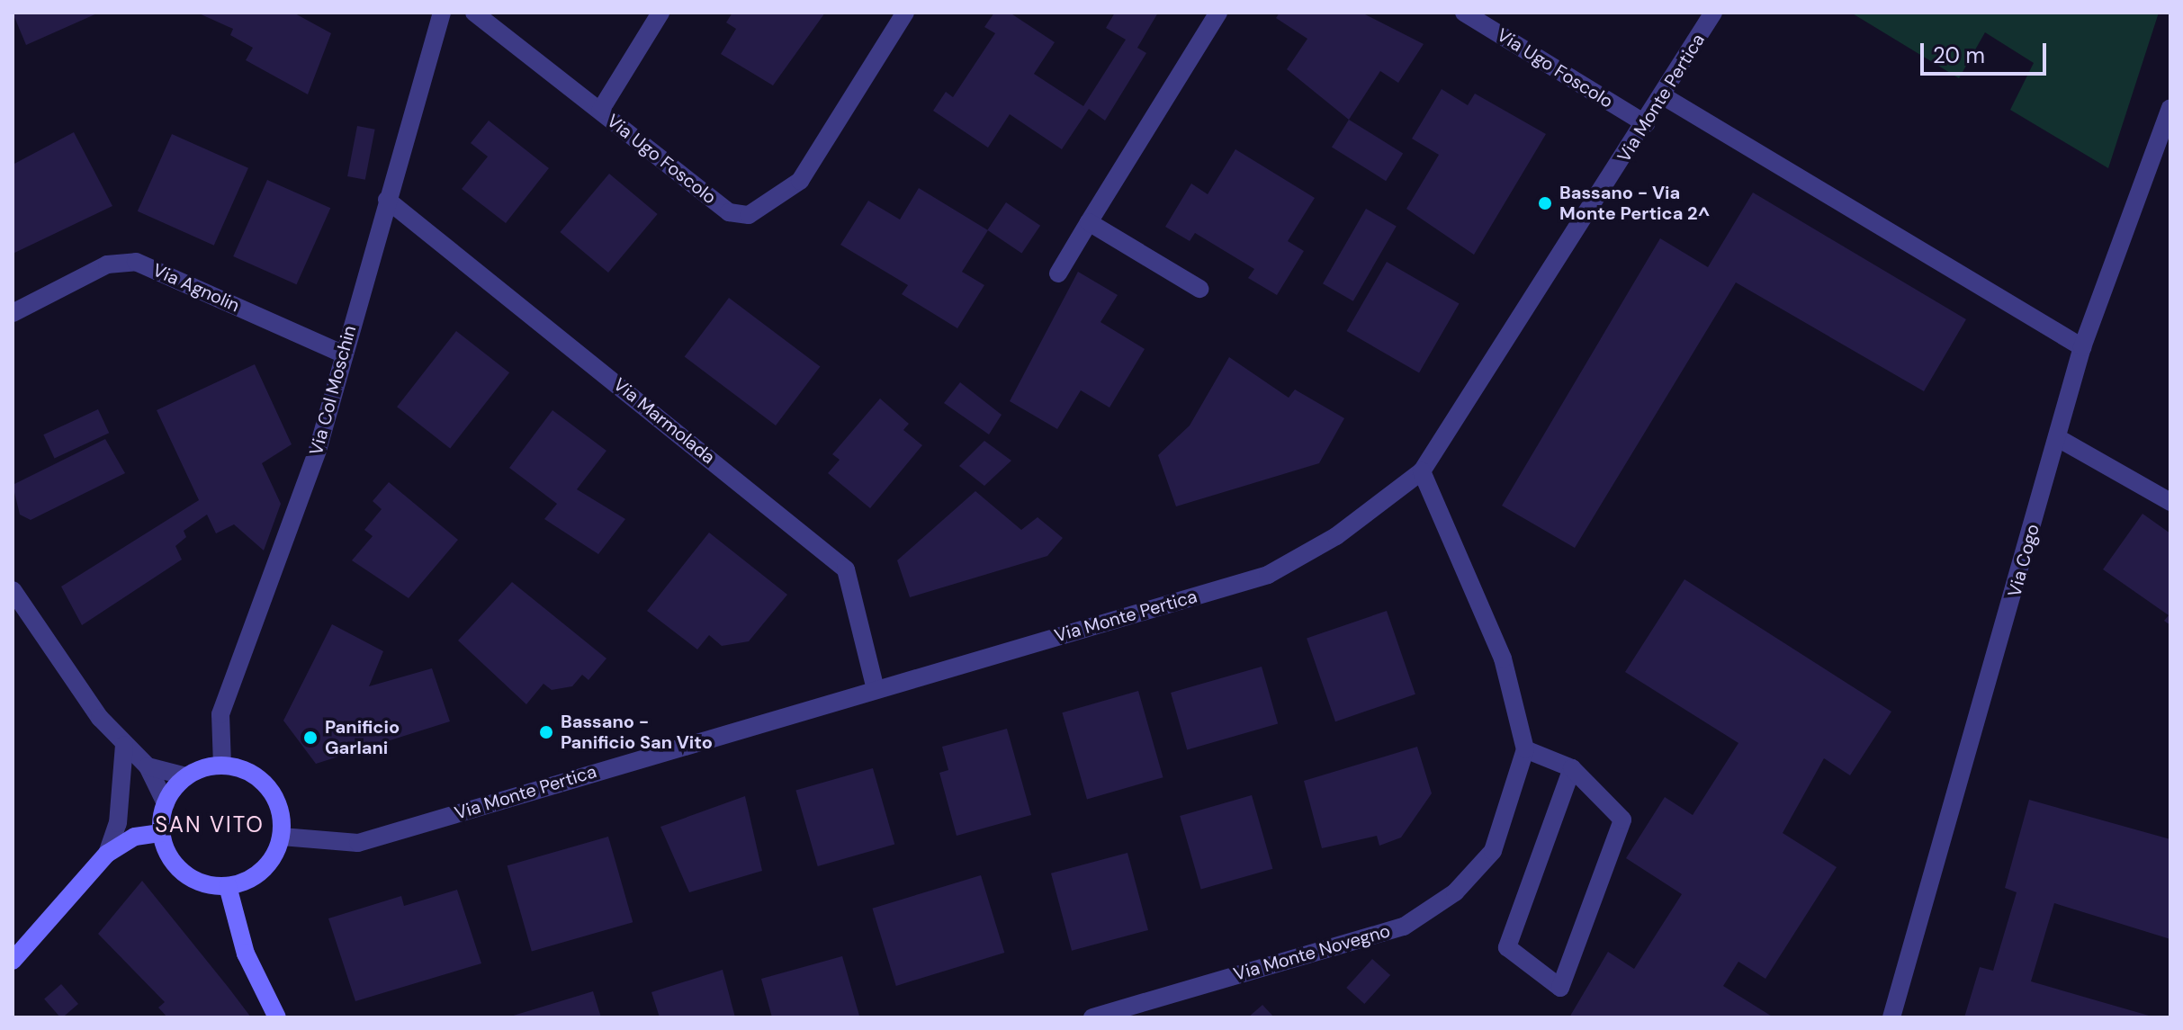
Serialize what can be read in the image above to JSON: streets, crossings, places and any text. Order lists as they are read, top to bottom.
{
  "streets": {
    "street": [
      "Via Ugo Foscolo",
      "Via Monte Pertica",
      "Via Agnolin",
      "Via Col Moschin",
      "Via Marmolada",
      "Via Cogo",
      "Via Monte Novegno"
    ]
  },
  "crossings": [
    ["Via Ugo Foscolo", "Via Monte Pertica"],
    ["Via Monte Pertica", "Via Col Moschin"],
    ["Via Monte Pertica", "Via Marmolada"],
    ["Via Agnolin", "Via Col Moschin"],
    ["Via Col Moschin", "Via Marmolada"]
  ],
  "districts": ["SAN VITO"],
  "places": ["Bassano - Via Monte Pertica 2^", "Bassano - Panificio San Vito", "Panificio Garlani"],
  "scale_bar": "20 m"
}
